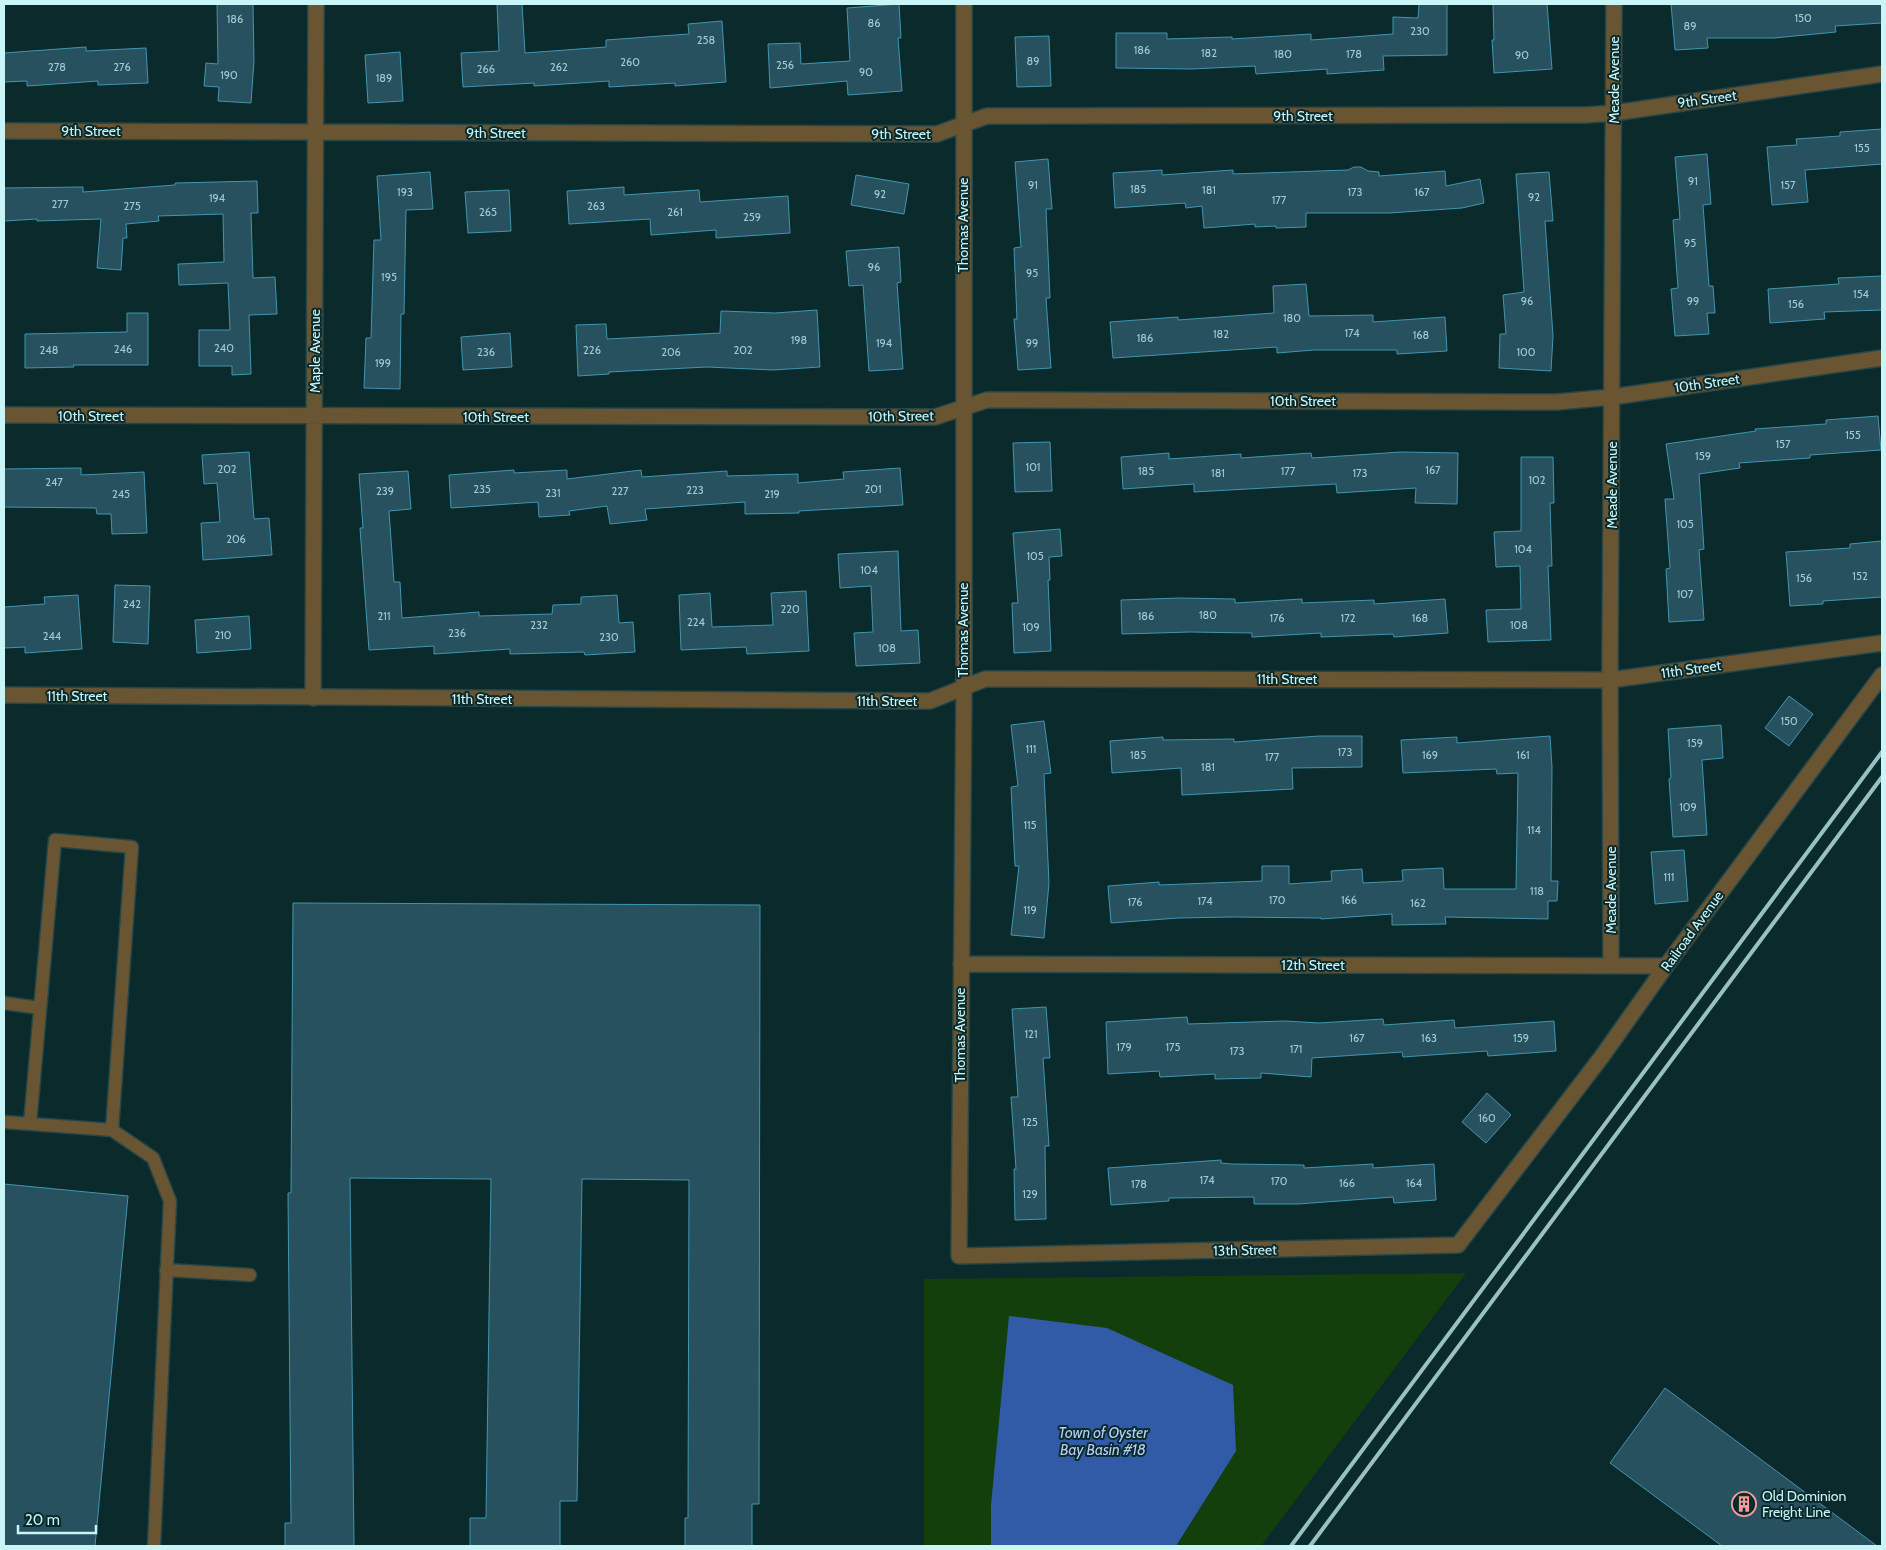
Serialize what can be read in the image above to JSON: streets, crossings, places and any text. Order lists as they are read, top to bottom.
{
  "streets": {
    "street": [
      "Meade Avenue",
      "9th Street",
      "Thomas Avenue",
      "Maple Avenue",
      "10th Street",
      "11th Street",
      "Railroad Avenue",
      "12th Street",
      "13th Street"
    ]
  },
  "crossings": [
    ["Meade Avenue", "9th Street"],
    ["Meade Avenue", "10th Street"],
    ["Meade Avenue", "11th Street"],
    ["Meade Avenue", "12th Street"],
    ["9th Street", "Thomas Avenue"],
    ["9th Street", "Maple Avenue"],
    ["Thomas Avenue", "10th Street"],
    ["Thomas Avenue", "11th Street"],
    ["Thomas Avenue", "12th Street"],
    ["Thomas Avenue", "13th Street"],
    ["Maple Avenue", "10th Street"],
    ["Maple Avenue", "11th Street"],
    ["Railroad Avenue", "12th Street"],
    ["Railroad Avenue", "13th Street"]
  ],
  "water": ["Town of Oyster Bay Basin #18"],
  "places": {
    "building": ["Old Dominion Freight Line"]
  },
  "house_numbers": [
    "150",
    "186",
    "86",
    "89",
    "230",
    "258",
    "186",
    "182",
    "180",
    "178",
    "90",
    "89",
    "260",
    "256",
    "278",
    "276",
    "262",
    "266",
    "90",
    "190",
    "189",
    "155",
    "91",
    "91",
    "157",
    "185",
    "181",
    "193",
    "173",
    "167",
    "92",
    "92",
    "194",
    "177",
    "277",
    "275",
    "263",
    "265",
    "261",
    "259",
    "95",
    "96",
    "95",
    "195",
    "154",
    "96",
    "99",
    "156",
    "180",
    "174",
    "182",
    "168",
    "186",
    "198",
    "194",
    "99",
    "240",
    "246",
    "248",
    "226",
    "202",
    "236",
    "206",
    "100",
    "199",
    "155",
    "157",
    "159",
    "101",
    "202",
    "167",
    "185",
    "177",
    "181",
    "173",
    "102",
    "247",
    "235",
    "201",
    "223",
    "239",
    "227",
    "231",
    "245",
    "219",
    "105",
    "206",
    "104",
    "105",
    "104",
    "152",
    "156",
    "107",
    "242",
    "220",
    "180",
    "211",
    "186",
    "176",
    "172",
    "168",
    "224",
    "232",
    "108",
    "109",
    "236",
    "210",
    "244",
    "230",
    "108",
    "150",
    "159",
    "111",
    "173",
    "185",
    "169",
    "161",
    "177",
    "181",
    "109",
    "115",
    "114",
    "111",
    "118",
    "170",
    "166",
    "174",
    "176",
    "162",
    "119",
    "121",
    "167",
    "163",
    "159",
    "179",
    "175",
    "171",
    "173",
    "160",
    "125",
    "174",
    "170",
    "166",
    "164",
    "178",
    "129"
  ],
  "scale_bar": "20 m"
}
